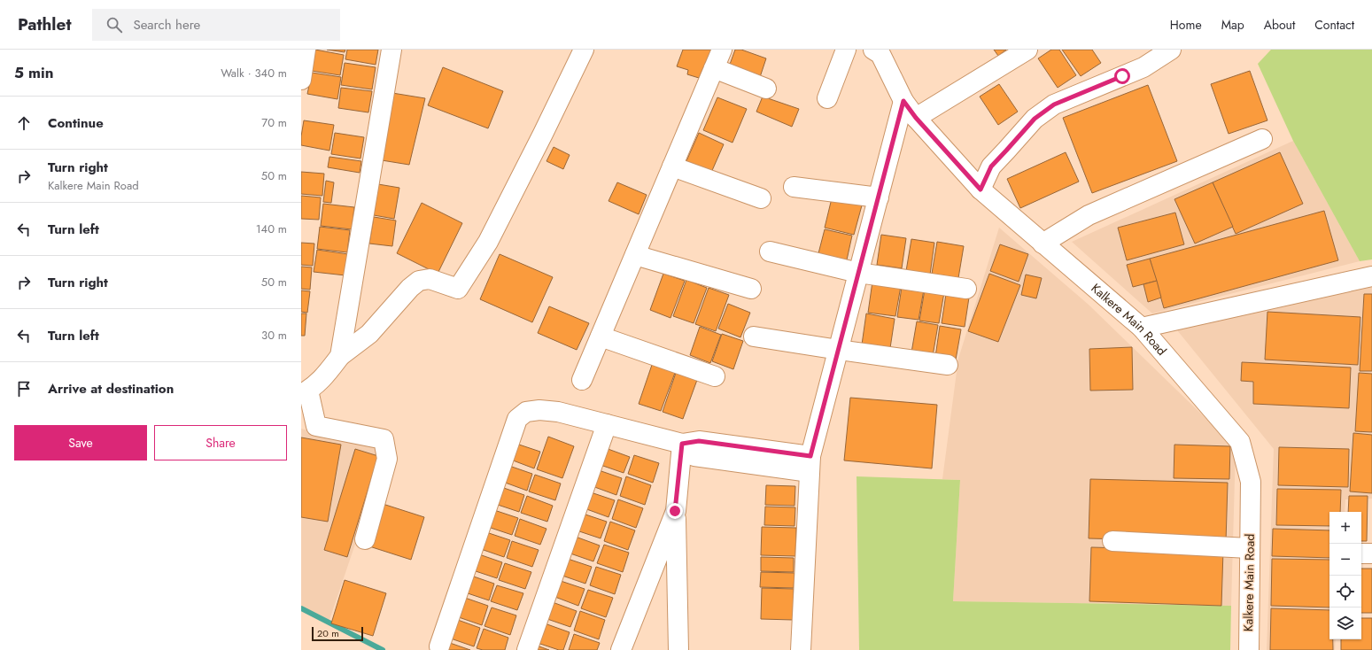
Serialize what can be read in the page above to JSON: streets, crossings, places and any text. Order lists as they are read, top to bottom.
{
  "streets": {
    "street": ["Kalkere Main Road"]
  },
  "scale_bar": "20 m",
  "page": {
    "header": "Pathlet",
    "search": "Search here",
    "nav": [
      "Home",
      "Map",
      "About",
      "Contact"
    ],
    "heading": ["5 min", "Walk · 340 m"],
    "list": [
      ["Continue", "70 m"],
      ["Turn right", "Kalkere Main Road", "50 m"],
      ["Turn left", "140 m"],
      ["Turn right", "50 m"],
      ["Turn left", "30 m"],
      "Arrive at destination"
    ],
    "buttons": ["Save", "Share"],
    "map_buttons": ["+", "−"],
    "scale": "20 m"
  }
}
